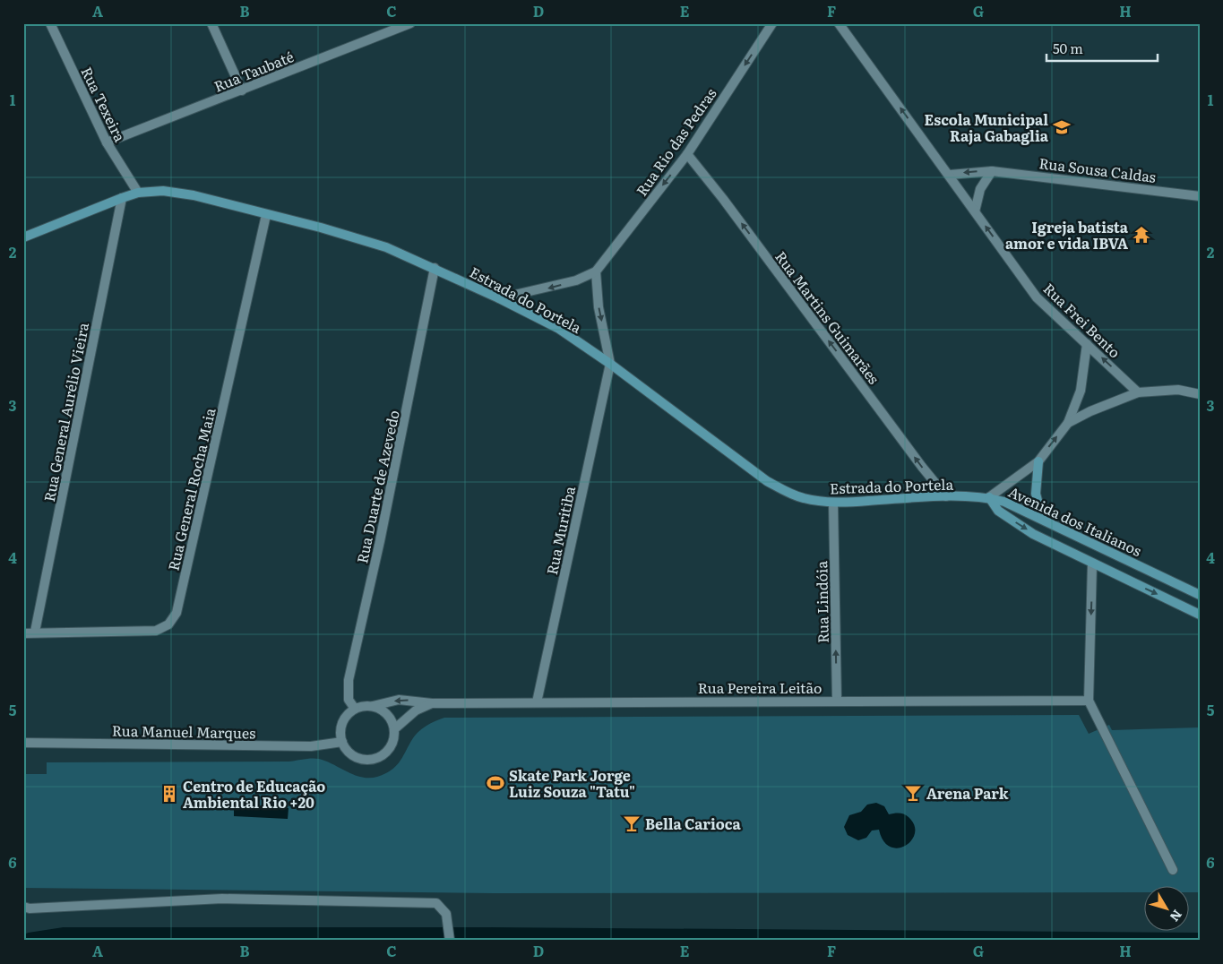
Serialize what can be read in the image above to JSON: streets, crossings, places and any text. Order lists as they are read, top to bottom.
{
  "streets": {
    "main road": ["Estrada do Portela", "Avenida dos Italianos"],
    "street": [
      "Rua Taubaté",
      "Rua Texeira",
      "Rua Rio das Pedras",
      "Rua Sousa Caldas",
      "Rua Martins Guimarães",
      "Rua Frei Bento",
      "Rua General Aurélio Vieira",
      "Rua Duarte de Azevedo",
      "Rua General Rocha Maia",
      "Rua Muritiba",
      "Rua Lindóia",
      "Rua Pereira Leitão",
      "Rua Manuel Marques"
    ]
  },
  "crossings": [
    ["Rua Taubaté", "Rua Texeira"],
    ["Rua Texeira", "Estrada do Portela"],
    ["Rua Rio das Pedras", "Estrada do Portela"],
    ["Rua Rio das Pedras", "Rua Martins Guimarães"],
    ["Rua Sousa Caldas", "Rua Frei Bento"],
    ["Estrada do Portela", "Rua Martins Guimarães"],
    ["Estrada do Portela", "Rua General Aurélio Vieira"],
    ["Estrada do Portela", "Rua Duarte de Azevedo"],
    ["Estrada do Portela", "Rua General Rocha Maia"],
    ["Estrada do Portela", "Avenida dos Italianos"],
    ["Estrada do Portela", "Rua Muritiba"],
    ["Estrada do Portela", "Rua Lindóia"],
    ["Rua General Aurélio Vieira", "Rua General Rocha Maia"],
    ["Rua Duarte de Azevedo", "Rua Pereira Leitão"],
    ["Rua Duarte de Azevedo", "Rua Manuel Marques"],
    ["Rua Muritiba", "Rua Pereira Leitão"],
    ["Rua Lindóia", "Rua Pereira Leitão"],
    ["Rua Pereira Leitão", "Rua Manuel Marques"]
  ],
  "one_way": [
    "Rua Rio das Pedras",
    "Rua Martins Guimarães",
    "Rua Frei Bento",
    "Rua Lindóia"
  ],
  "places": {
    "school or university": ["Escola Municipal Raja Gabaglia"],
    "temple": ["Igreja batista amor e vida IBVA"],
    "sports": ["Skate Park Jorge Luiz Souza \"Tatu\""],
    "bar": ["Arena Park", "Bella Carioca"],
    "building": ["Centro de Educação Ambiental Rio +20"]
  },
  "scale_bar": "50 m",
  "north": "bottom right",
  "grid": {
    "columns": [
      "A",
      "B",
      "C",
      "D",
      "E",
      "F",
      "G",
      "H"
    ],
    "rows": [
      "1",
      "2",
      "3",
      "4",
      "5",
      "6"
    ]
  }
}
